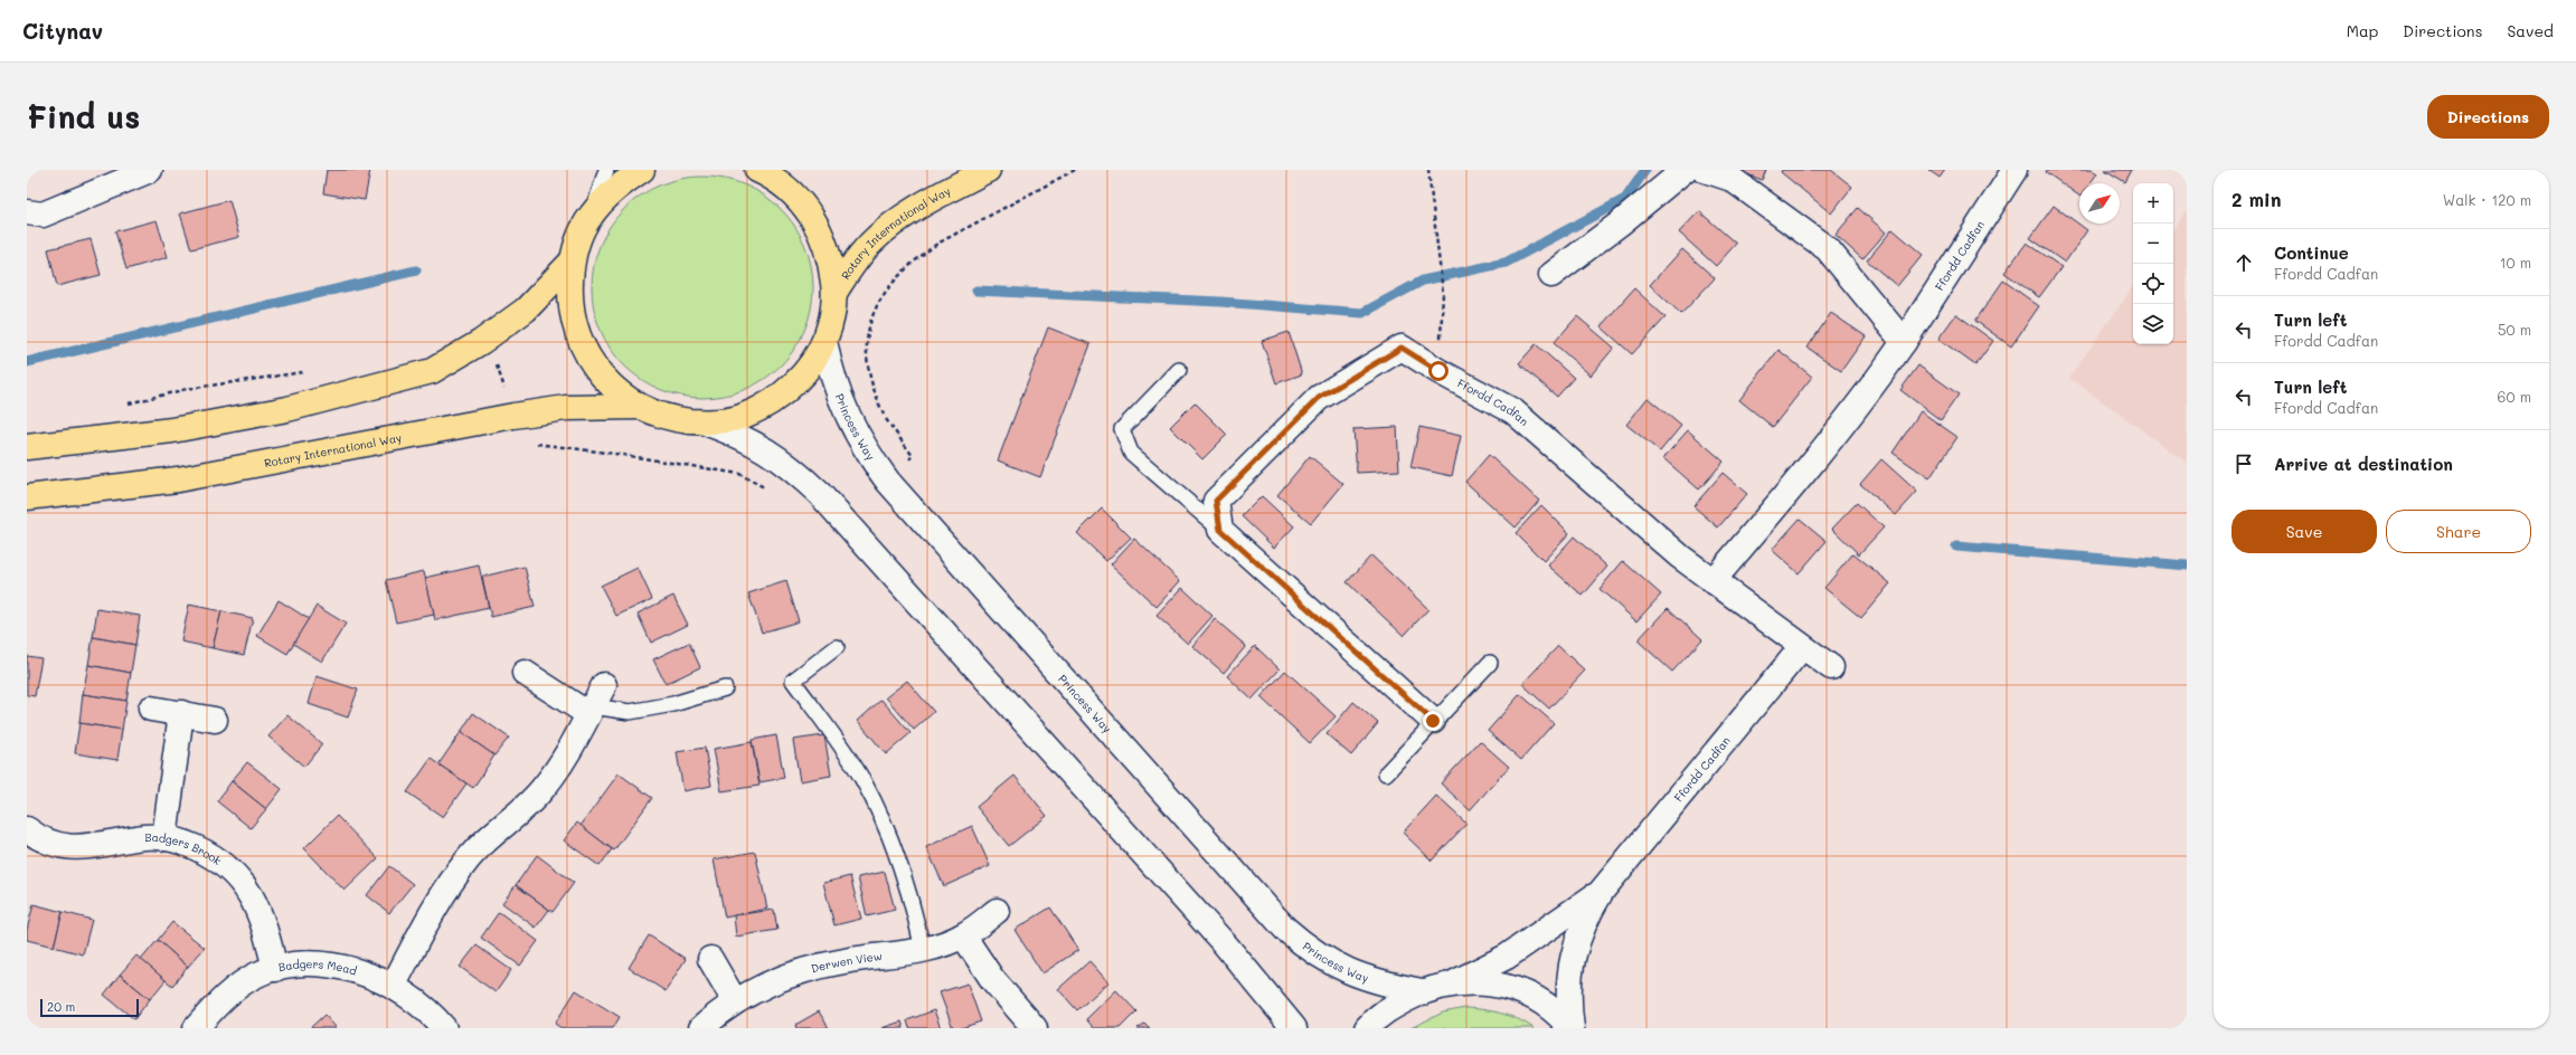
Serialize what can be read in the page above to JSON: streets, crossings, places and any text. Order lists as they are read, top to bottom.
{
  "streets": {
    "main road": ["Rotary International Way"],
    "street": [
      "Ffordd Cadfan",
      "Princess Way",
      "Badgers Brook",
      "Derwen View",
      "Badgers Mead"
    ]
  },
  "crossings": [
    ["Ffordd Cadfan", "Princess Way"],
    ["Badgers Brook", "Badgers Mead"]
  ],
  "scale_bar": "20 m",
  "north": "top right",
  "page": {
    "header": "Citynav",
    "nav": ["Map", "Directions", "Saved"],
    "buttons": [
      "Directions",
      ["Save", "Share"]
    ],
    "title": "Find us",
    "heading": ["2 min", "Walk · 120 m"],
    "map_buttons": ["+", "−"],
    "list": [
      ["Continue", "Ffordd Cadfan", "10 m"],
      ["Turn left", "Ffordd Cadfan", "50 m"],
      ["Turn left", "Ffordd Cadfan", "60 m"],
      "Arrive at destination"
    ],
    "scale": "20 m"
  }
}
